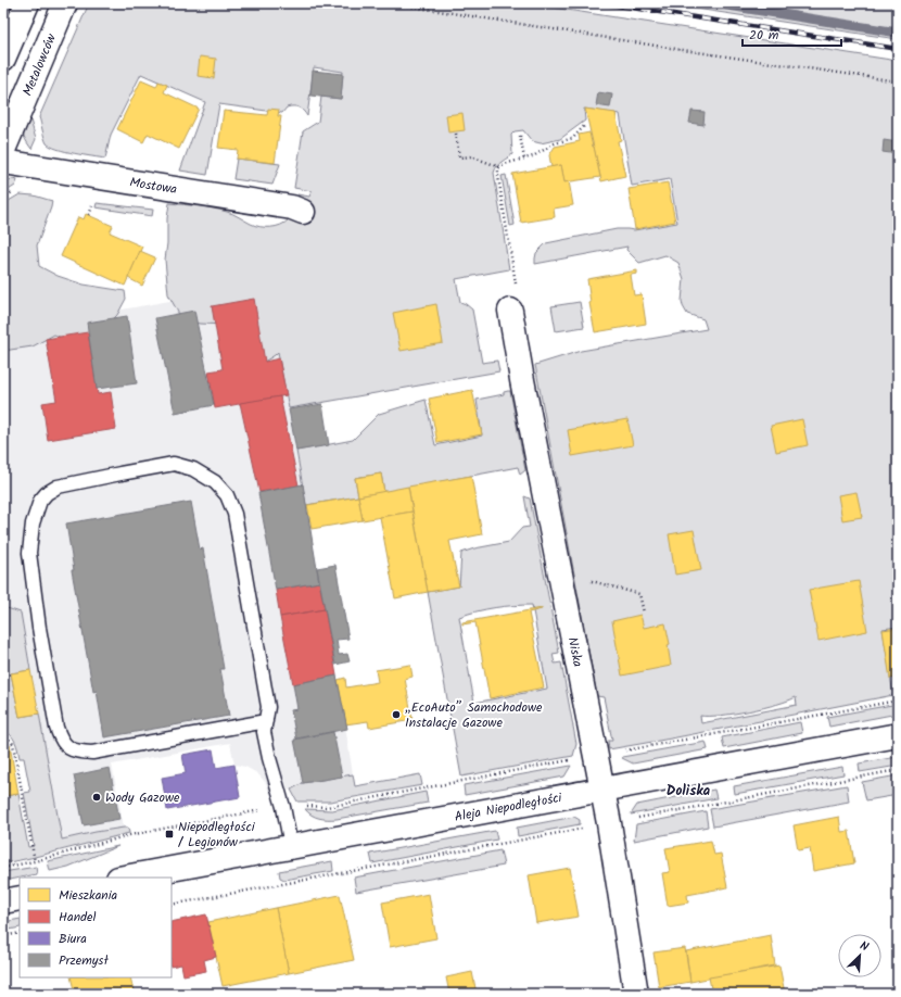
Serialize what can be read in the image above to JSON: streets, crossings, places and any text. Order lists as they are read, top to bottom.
{
  "streets": {
    "street": [
      "Metalowców",
      "Mostowa",
      "Niska",
      "Aleja Niepodległości"
    ]
  },
  "crossings": [
    ["Niska", "Aleja Niepodległości"]
  ],
  "districts": ["Doliska"],
  "places": {
    "other": ["„EcoAuto” Samochodowe Instalacje Gazowe", "Wody Gazowe"],
    "transit": ["Niepodległości / Legionów"]
  },
  "legend": [
    "Mieszkania",
    "Handel",
    "Biura",
    "Przemysł"
  ],
  "scale_bar": "20 m",
  "north": "top right"
}
